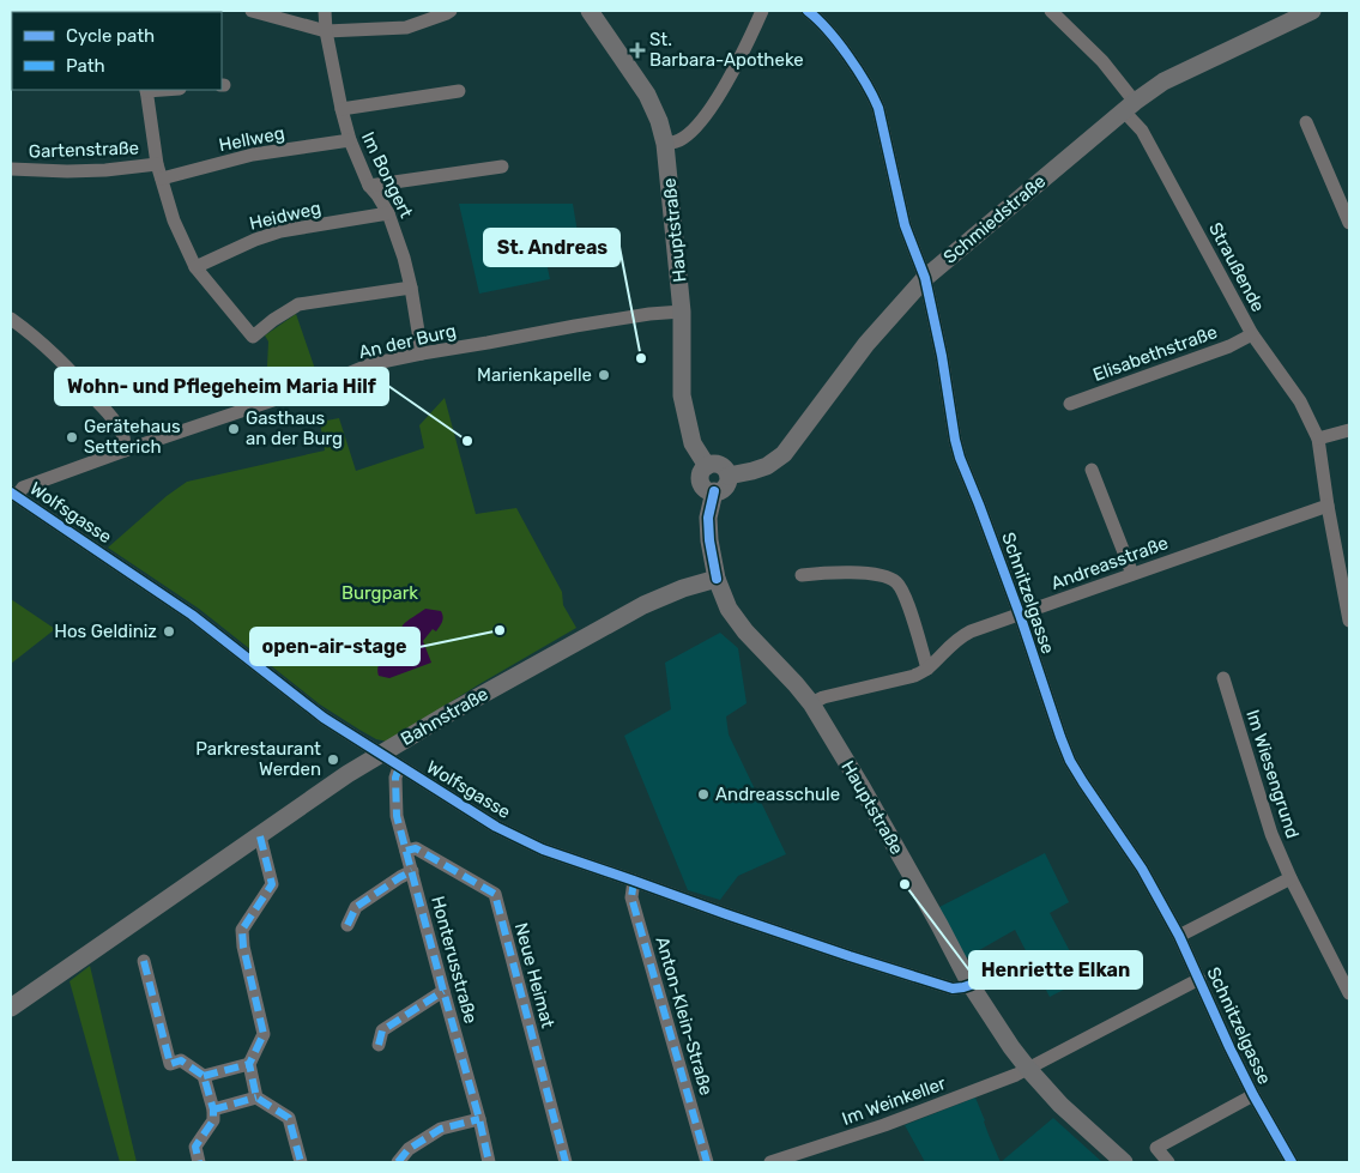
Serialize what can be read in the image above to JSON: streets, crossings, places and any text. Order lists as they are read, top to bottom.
{
  "streets": {
    "street": [
      "Hellweg",
      "Gartenstraße",
      "Im Bongert",
      "Heidweg",
      "Schmiedstraße",
      "Hauptstraße",
      "Straußende",
      "An der Burg",
      "Elisabethstraße",
      "Wolfsgasse",
      "Andreasstraße",
      "Schnitzelgasse",
      "Bahnstraße",
      "Im Wiesengrund",
      "Honterusstraße",
      "Neue Heimat",
      "Anton-Klein-Straße",
      "Im Weinkeller"
    ]
  },
  "crossings": [
    ["Hellweg", "Im Bongert"],
    ["Im Bongert", "Heidweg"],
    ["Im Bongert", "An der Burg"],
    ["Schmiedstraße", "Hauptstraße"],
    ["Schmiedstraße", "Straußende"],
    ["Schmiedstraße", "Schnitzelgasse"],
    ["Hauptstraße", "An der Burg"],
    ["Hauptstraße", "Wolfsgasse"],
    ["Hauptstraße", "Andreasstraße"],
    ["Hauptstraße", "Bahnstraße"],
    ["Hauptstraße", "Im Weinkeller"],
    ["Straußende", "Elisabethstraße"],
    ["Straußende", "Andreasstraße"],
    ["An der Burg", "Wolfsgasse"],
    ["Wolfsgasse", "Bahnstraße"],
    ["Wolfsgasse", "Honterusstraße"],
    ["Wolfsgasse", "Anton-Klein-Straße"],
    ["Andreasstraße", "Schnitzelgasse"],
    ["Schnitzelgasse", "Im Weinkeller"],
    ["Honterusstraße", "Neue Heimat"]
  ],
  "parks": ["Burgpark"],
  "places": {
    "health": ["St. Barbara-Apotheke"],
    "other": [
      "St. Andreas",
      "Marienkapelle",
      "Gasthaus an der Burg",
      "Gerätehaus Setterich",
      "Wohn- und Pflegeheim Maria Hilf",
      "open-air-stage",
      "Hos Geldiniz",
      "Parkrestaurant Werden",
      "Andreasschule",
      "Henriette Elkan"
    ]
  },
  "legend": ["Cycle path", "Path"]
}
